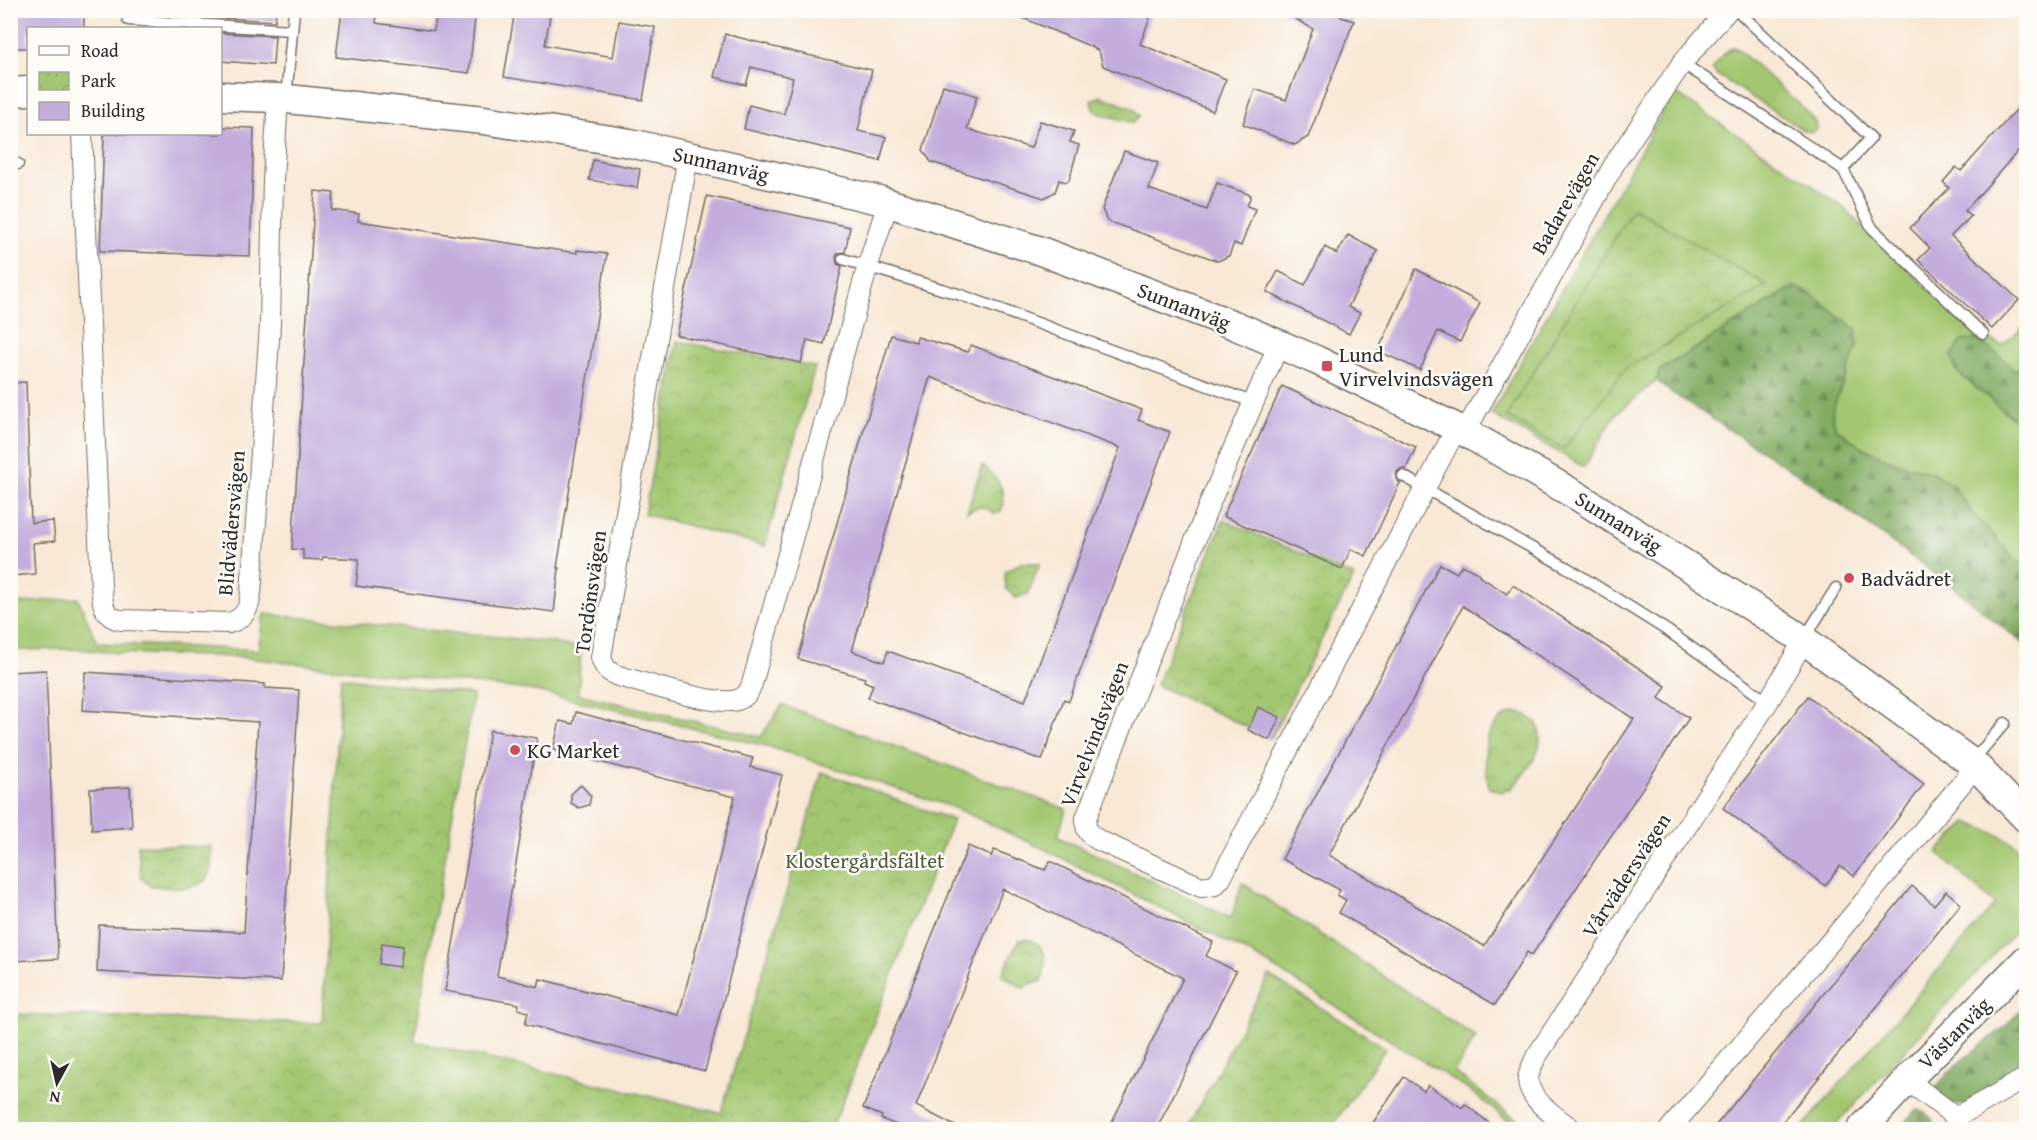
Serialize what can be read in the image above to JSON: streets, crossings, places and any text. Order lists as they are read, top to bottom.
{
  "streets": {
    "street": [
      "Sunnanväg",
      "Badarevägen",
      "Blidvädersvägen",
      "Tordönsvägen",
      "Virvelvindsvägen",
      "Vårvädersvägen",
      "Västanväg"
    ]
  },
  "crossings": [
    ["Sunnanväg", "Badarevägen"],
    ["Sunnanväg", "Blidvädersvägen"],
    ["Sunnanväg", "Tordönsvägen"],
    ["Sunnanväg", "Virvelvindsvägen"],
    ["Sunnanväg", "Vårvädersvägen"],
    ["Badarevägen", "Virvelvindsvägen"]
  ],
  "parks": ["Klostergårdsfältet"],
  "places": {
    "transit": ["Lund Virvelvindsvägen"],
    "other": ["Badvädret", "KG Market"]
  },
  "legend": ["Road", "Park", "Building"],
  "north": "bottom"
}
